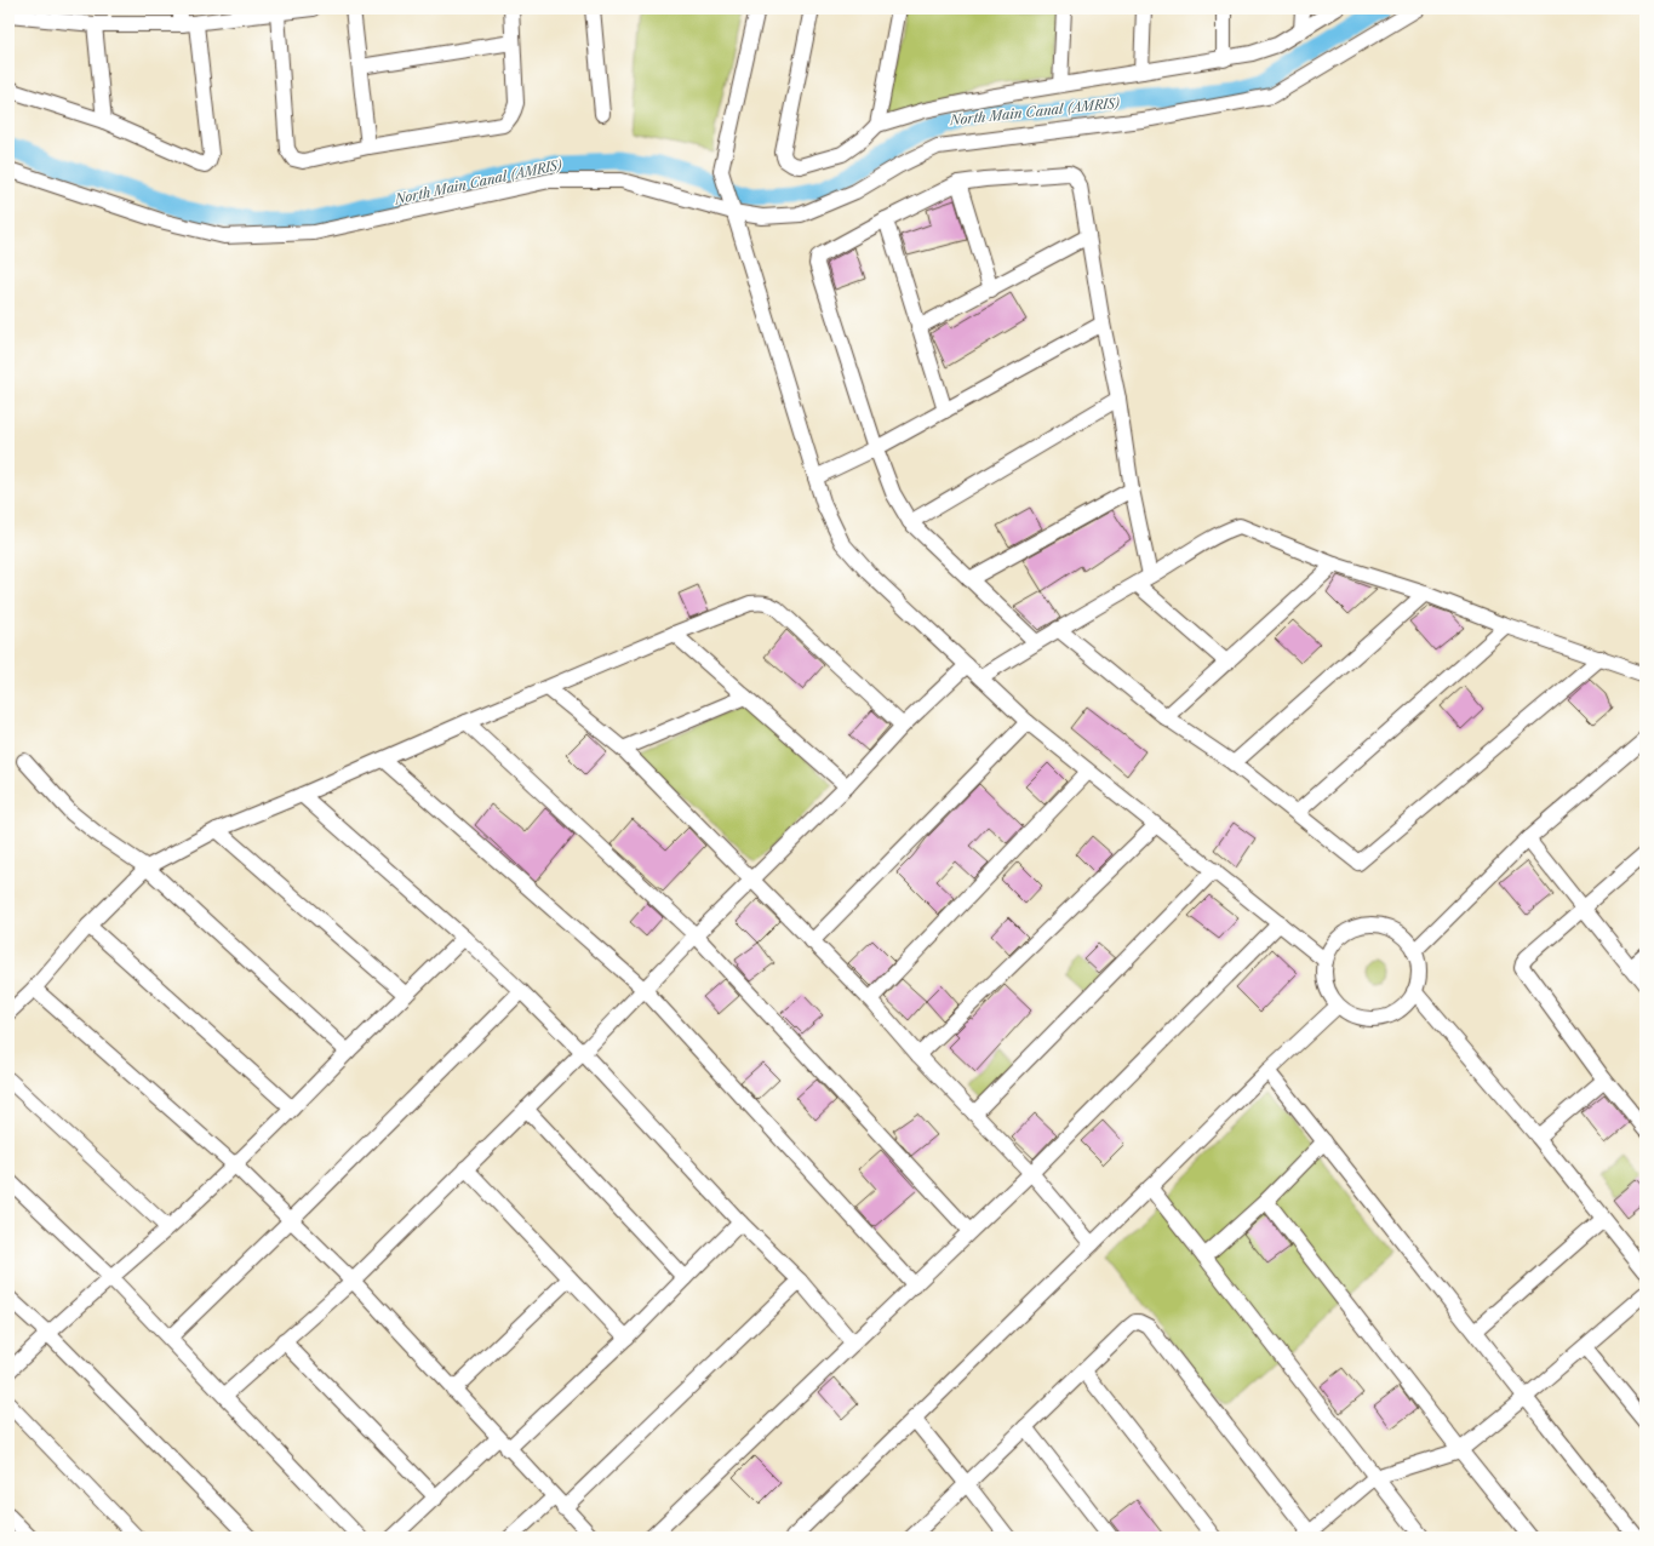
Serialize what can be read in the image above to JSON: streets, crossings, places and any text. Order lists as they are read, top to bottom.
{
  "water": ["North Main Canal (AMRIS)"]
}
